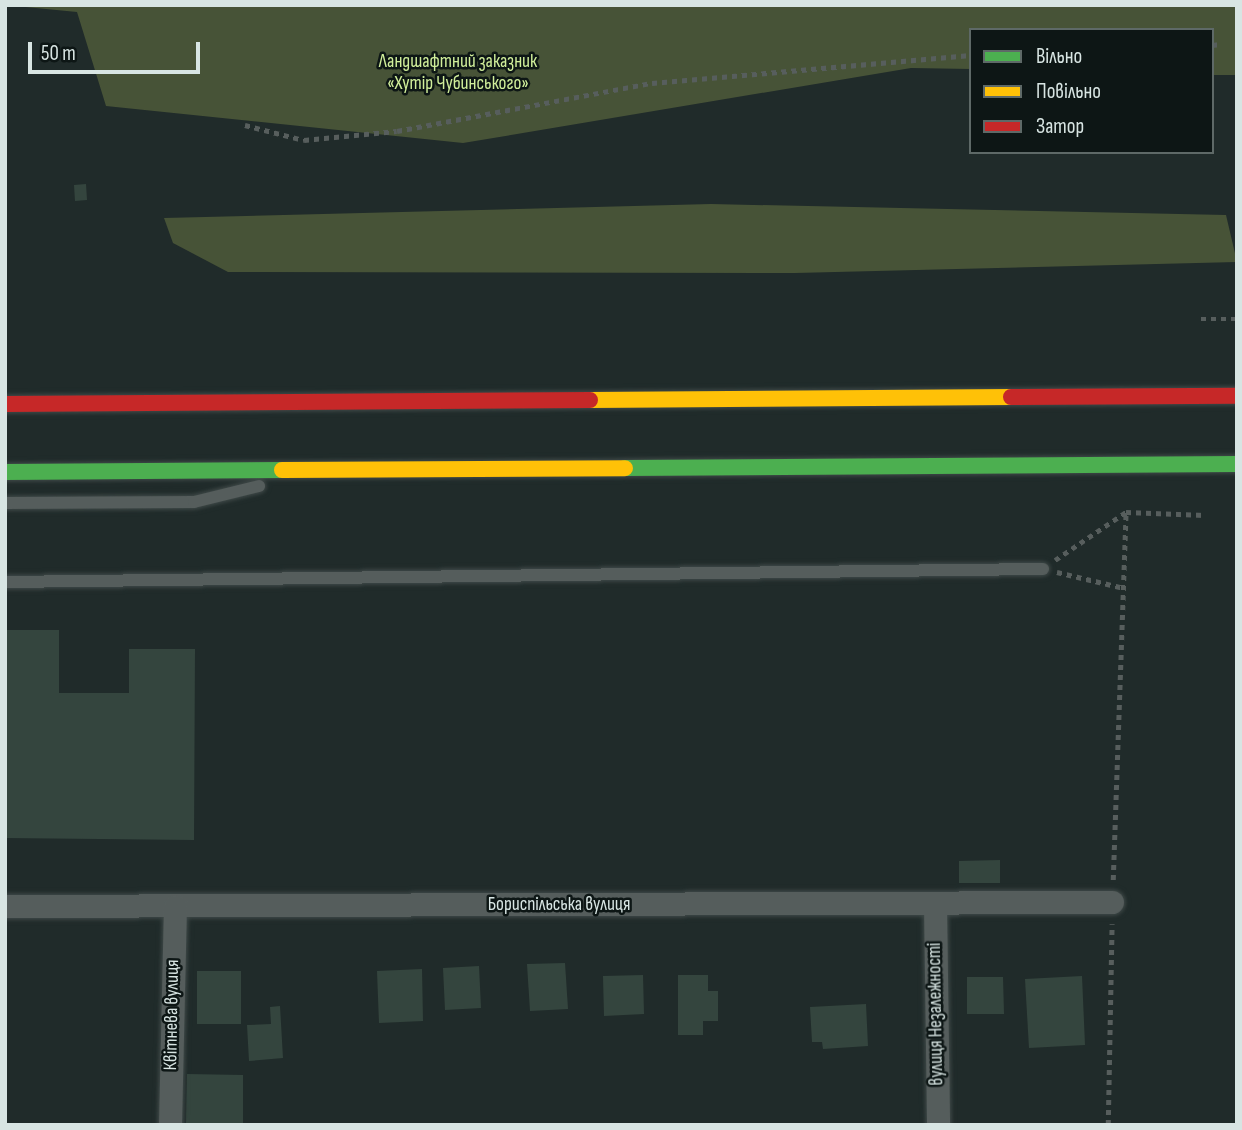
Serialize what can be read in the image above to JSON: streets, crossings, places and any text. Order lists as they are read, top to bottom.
{
  "streets": {
    "street": ["Бориспільська вулиця", "вулиця Незалежності", "Квітнева вулиця"]
  },
  "crossings": [
    ["Бориспільська вулиця", "вулиця Незалежності"],
    ["Бориспільська вулиця", "Квітнева вулиця"]
  ],
  "parks": ["Ландшафтний заказник «Хутір Чубинського»"],
  "legend": ["Вільно", "Повільно", "Затор"],
  "scale_bar": "50 m"
}
